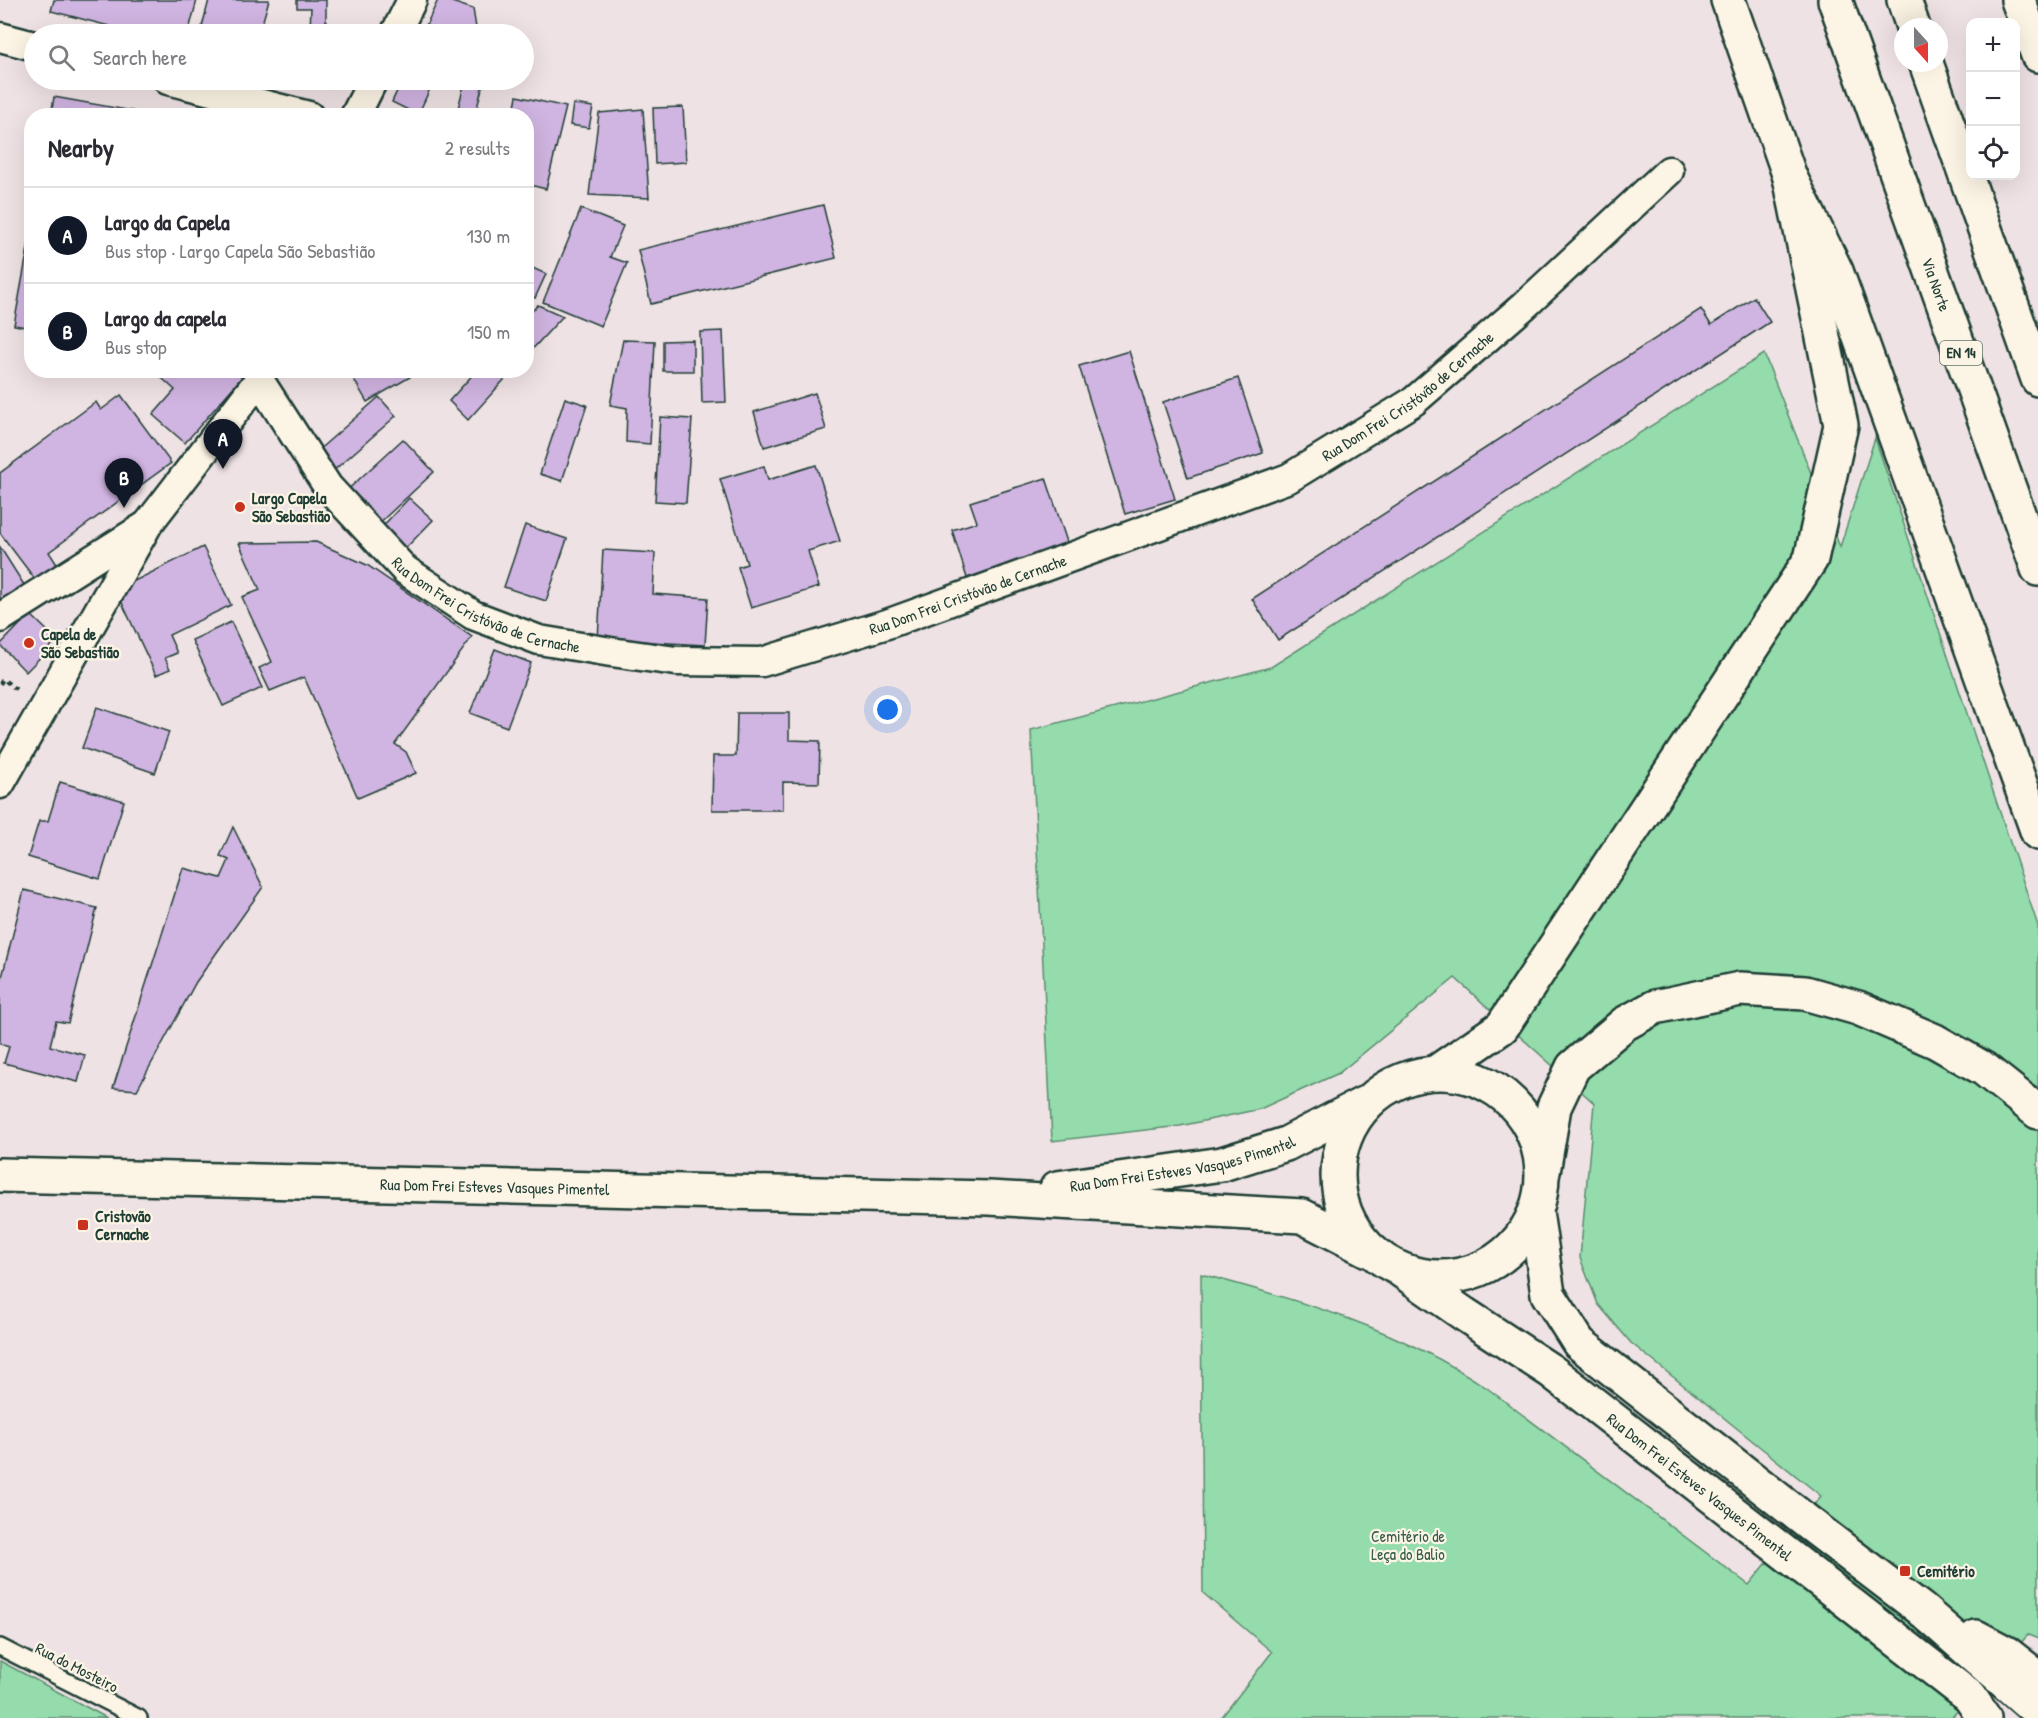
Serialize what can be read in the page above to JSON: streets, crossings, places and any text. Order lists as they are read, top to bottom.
{
  "streets": {
    "main road": ["Via Norte", "EN 14", "Rua Dom Frei Esteves Vasques Pimentel"],
    "street": ["Rua Dom Frei Cristóvão de Cernache"],
    "lane": ["Rua do Mosteiro"]
  },
  "parks": ["Cemitério de Leça do Balio"],
  "places": {
    "other": ["Largo Capela São Sebastião", "Capela de São Sebastião"],
    "transit": ["Cristovão Cernache", "Cemitério"]
  },
  "north": "bottom",
  "page": {
    "map_buttons": ["+", "−"],
    "search": "Search here",
    "heading": ["Nearby", "2 results"],
    "list": [
      {
        "mark": "A",
        "name": "Largo da Capela",
        "note": "Bus stop · Largo Capela São Sebastião",
        "value": "130 m"
      },
      {
        "mark": "B",
        "name": "Largo da capela",
        "note": "Bus stop",
        "value": "150 m"
      }
    ],
    "pins": ["A", "B"]
  }
}
